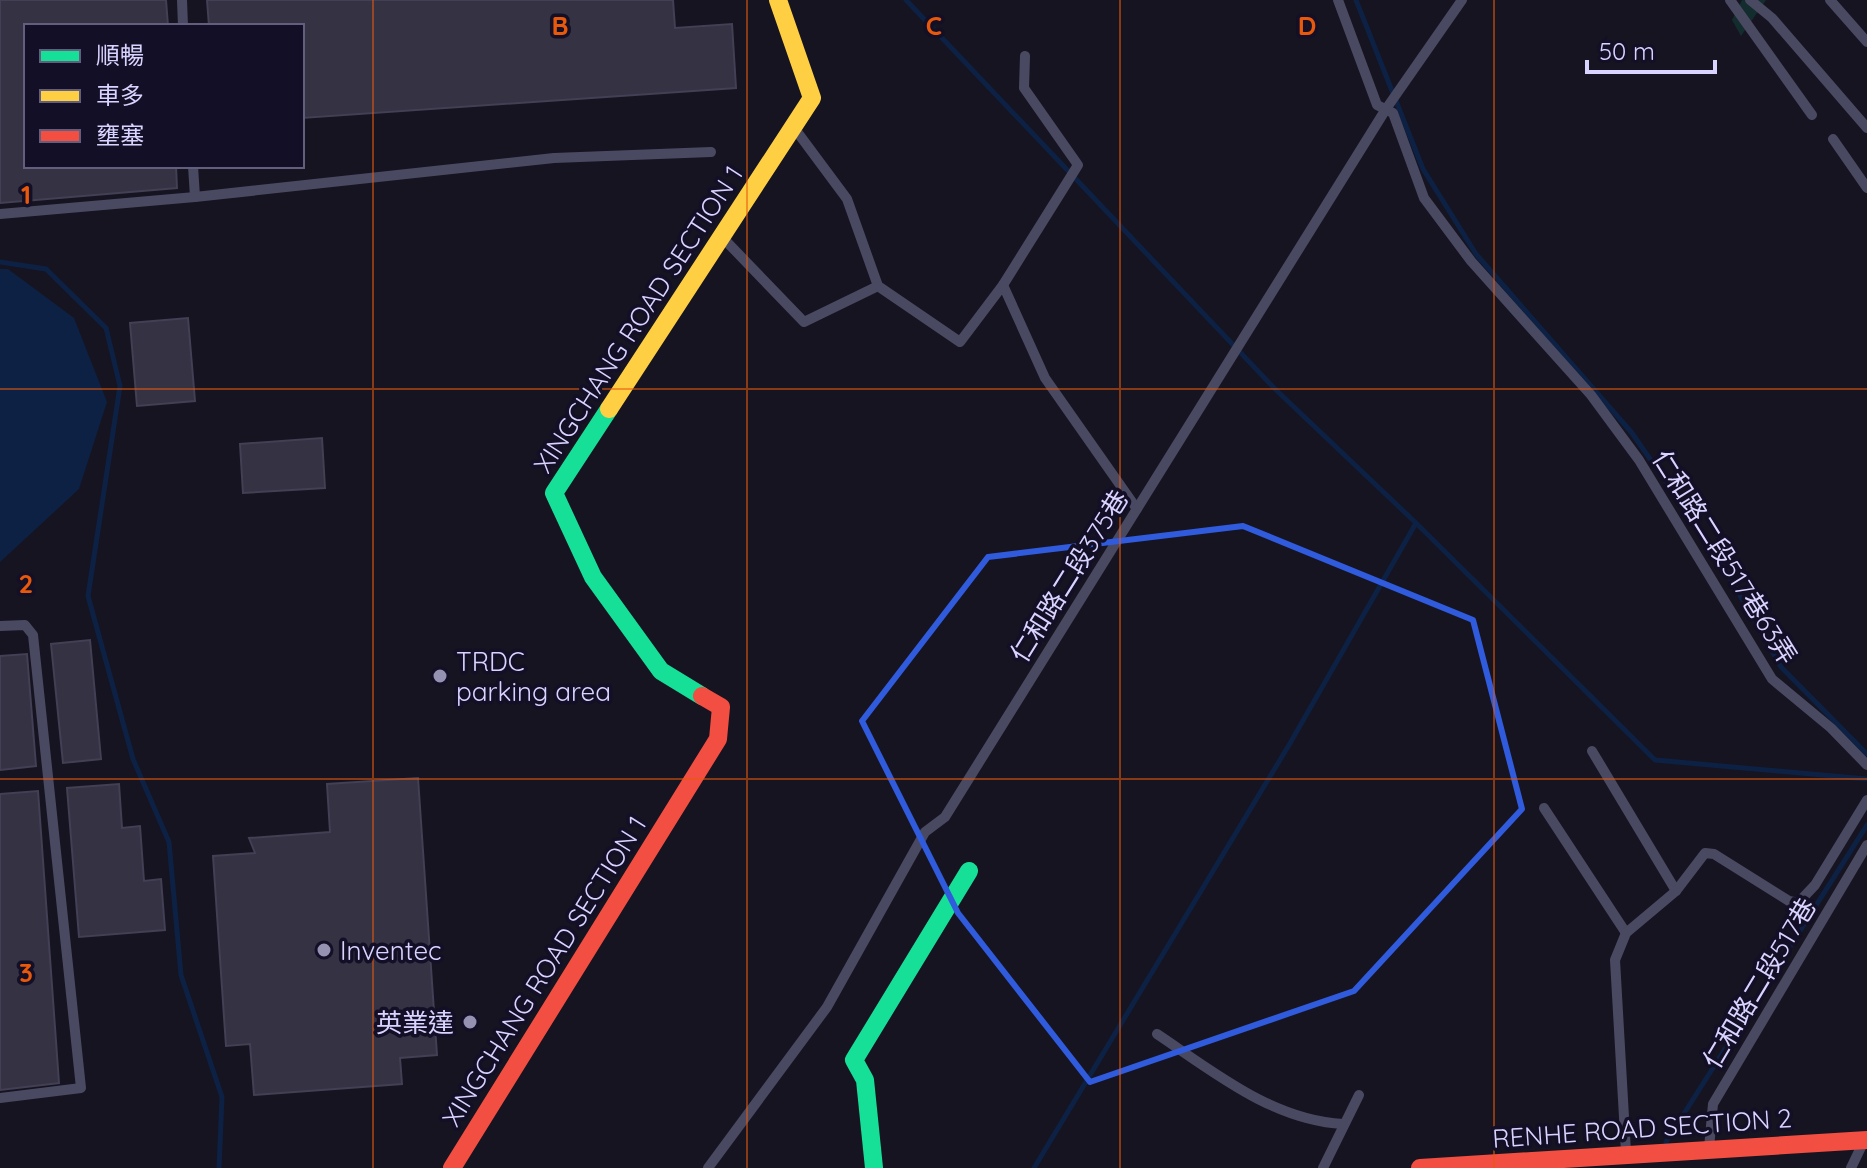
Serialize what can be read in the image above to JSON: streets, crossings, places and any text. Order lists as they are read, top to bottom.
{
  "streets": {
    "street": ["XINGCHANG ROAD SECTION 1", "RENHE ROAD SECTION 2"],
    "lane": ["仁和路二段517巷63弄", "仁和路二段375巷", "仁和路二段517巷"]
  },
  "crossings": [
    ["仁和路二段517巷63弄", "仁和路二段375巷"],
    ["仁和路二段517巷", "RENHE ROAD SECTION 2"]
  ],
  "places": ["TRDC parking area", "Inventec", "英業達"],
  "legend": ["順暢", "車多", "壅塞"],
  "scale_bar": "50 m",
  "grid": {
    "columns": ["B", "C", "D"],
    "rows": ["1", "2", "3"]
  }
}
